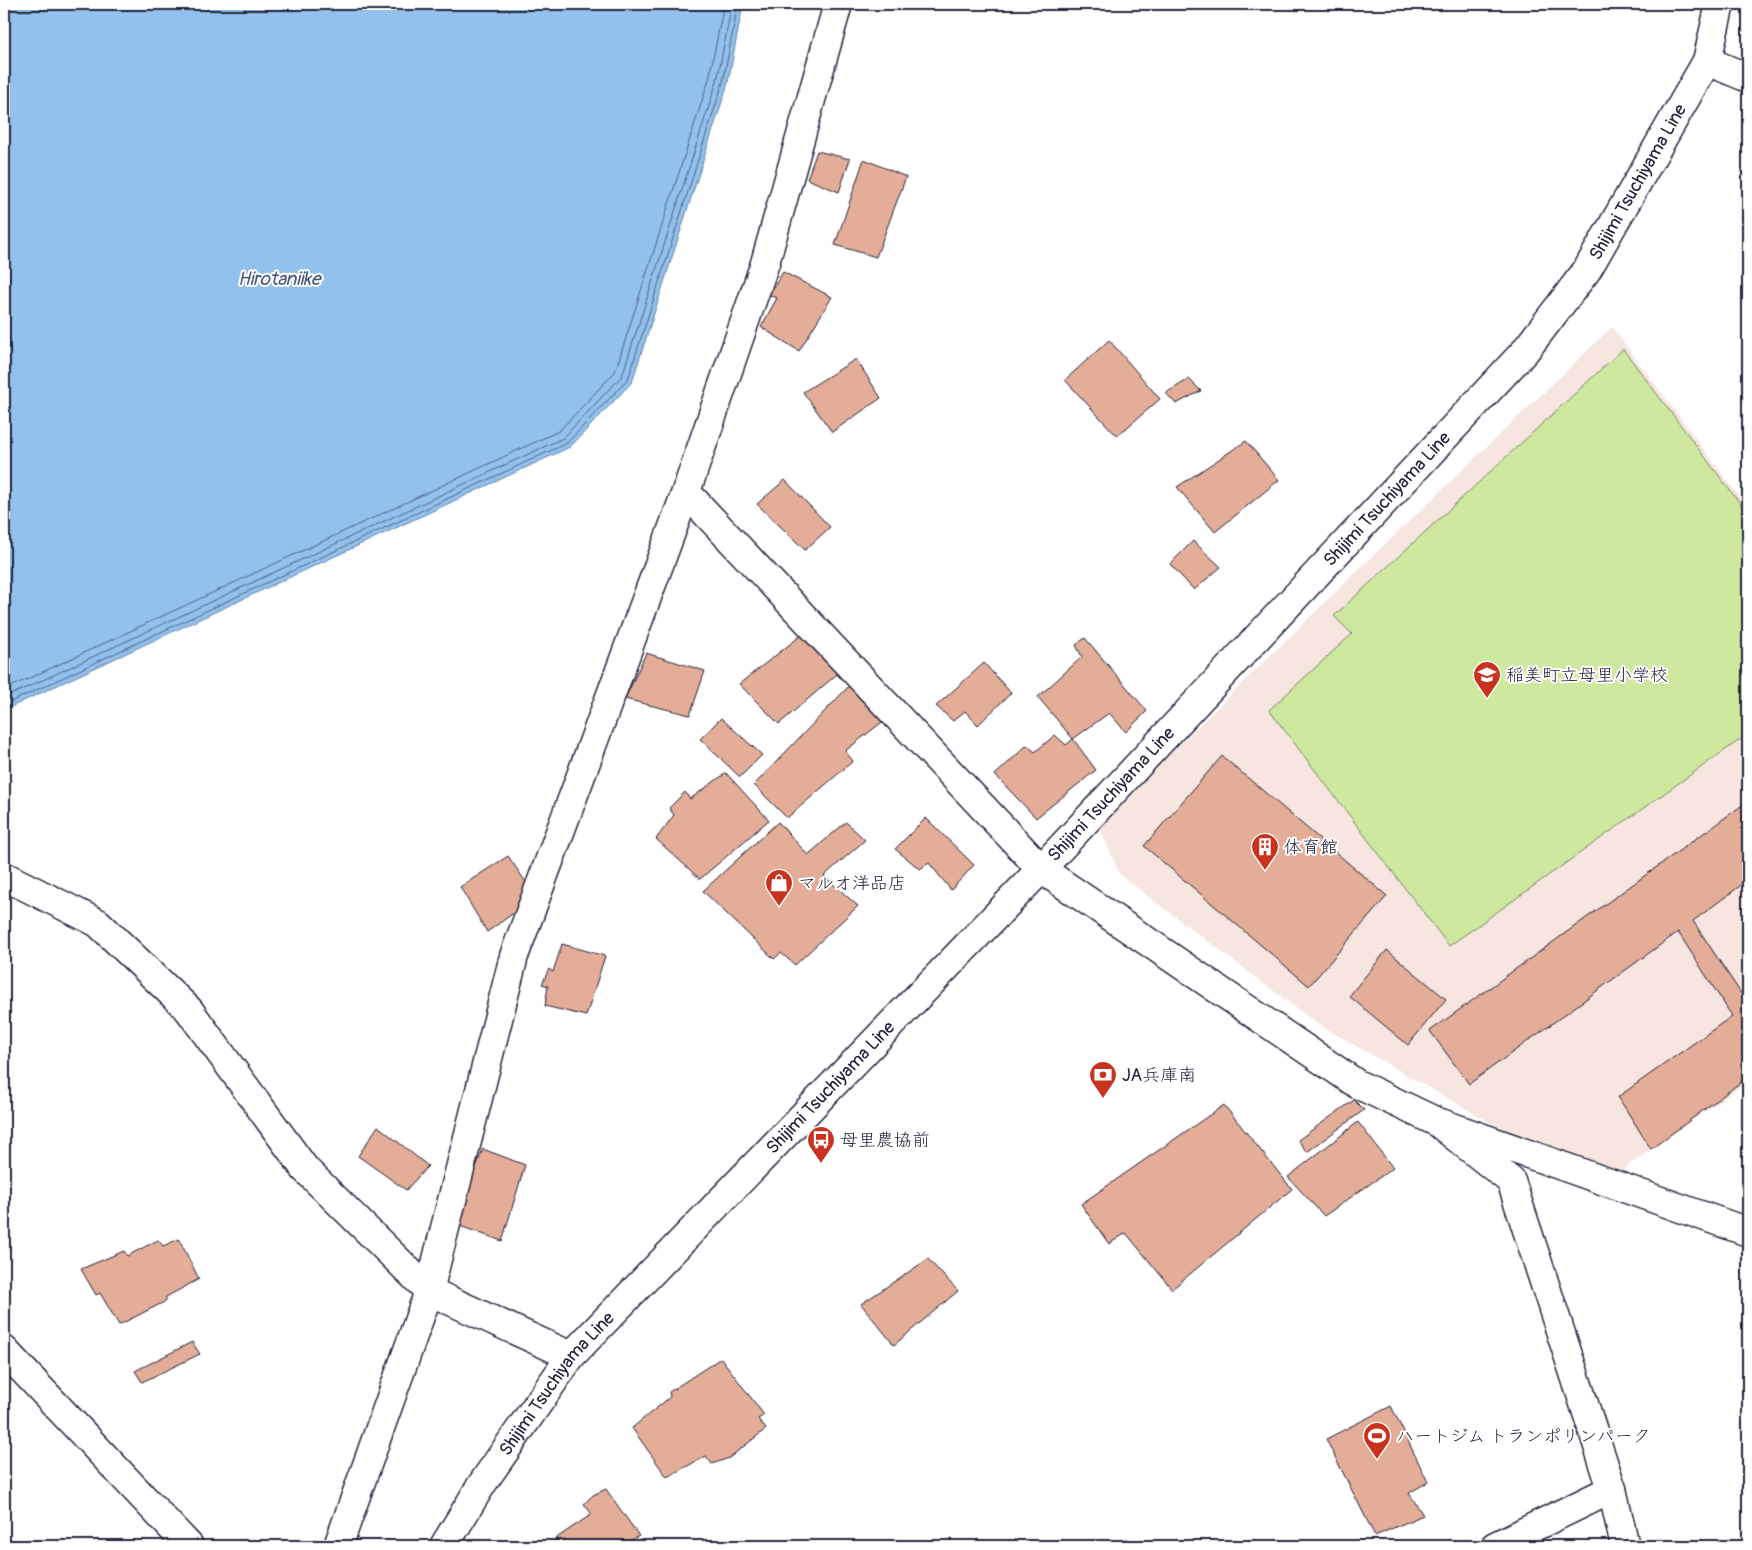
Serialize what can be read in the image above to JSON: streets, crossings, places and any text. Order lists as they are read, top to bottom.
{
  "streets": {
    "street": ["Shijimi Tsuchiyama Line"]
  },
  "water": ["Hirotaniike"],
  "places": {
    "school or university": ["稲美町立母里小学校"],
    "building": ["体育館"],
    "shop": ["マルオ洋品店"],
    "bank": ["JA兵庫南"],
    "bus stop": ["母里農協前"],
    "sports": ["ハートジム トランポリンパーク"]
  }
}
